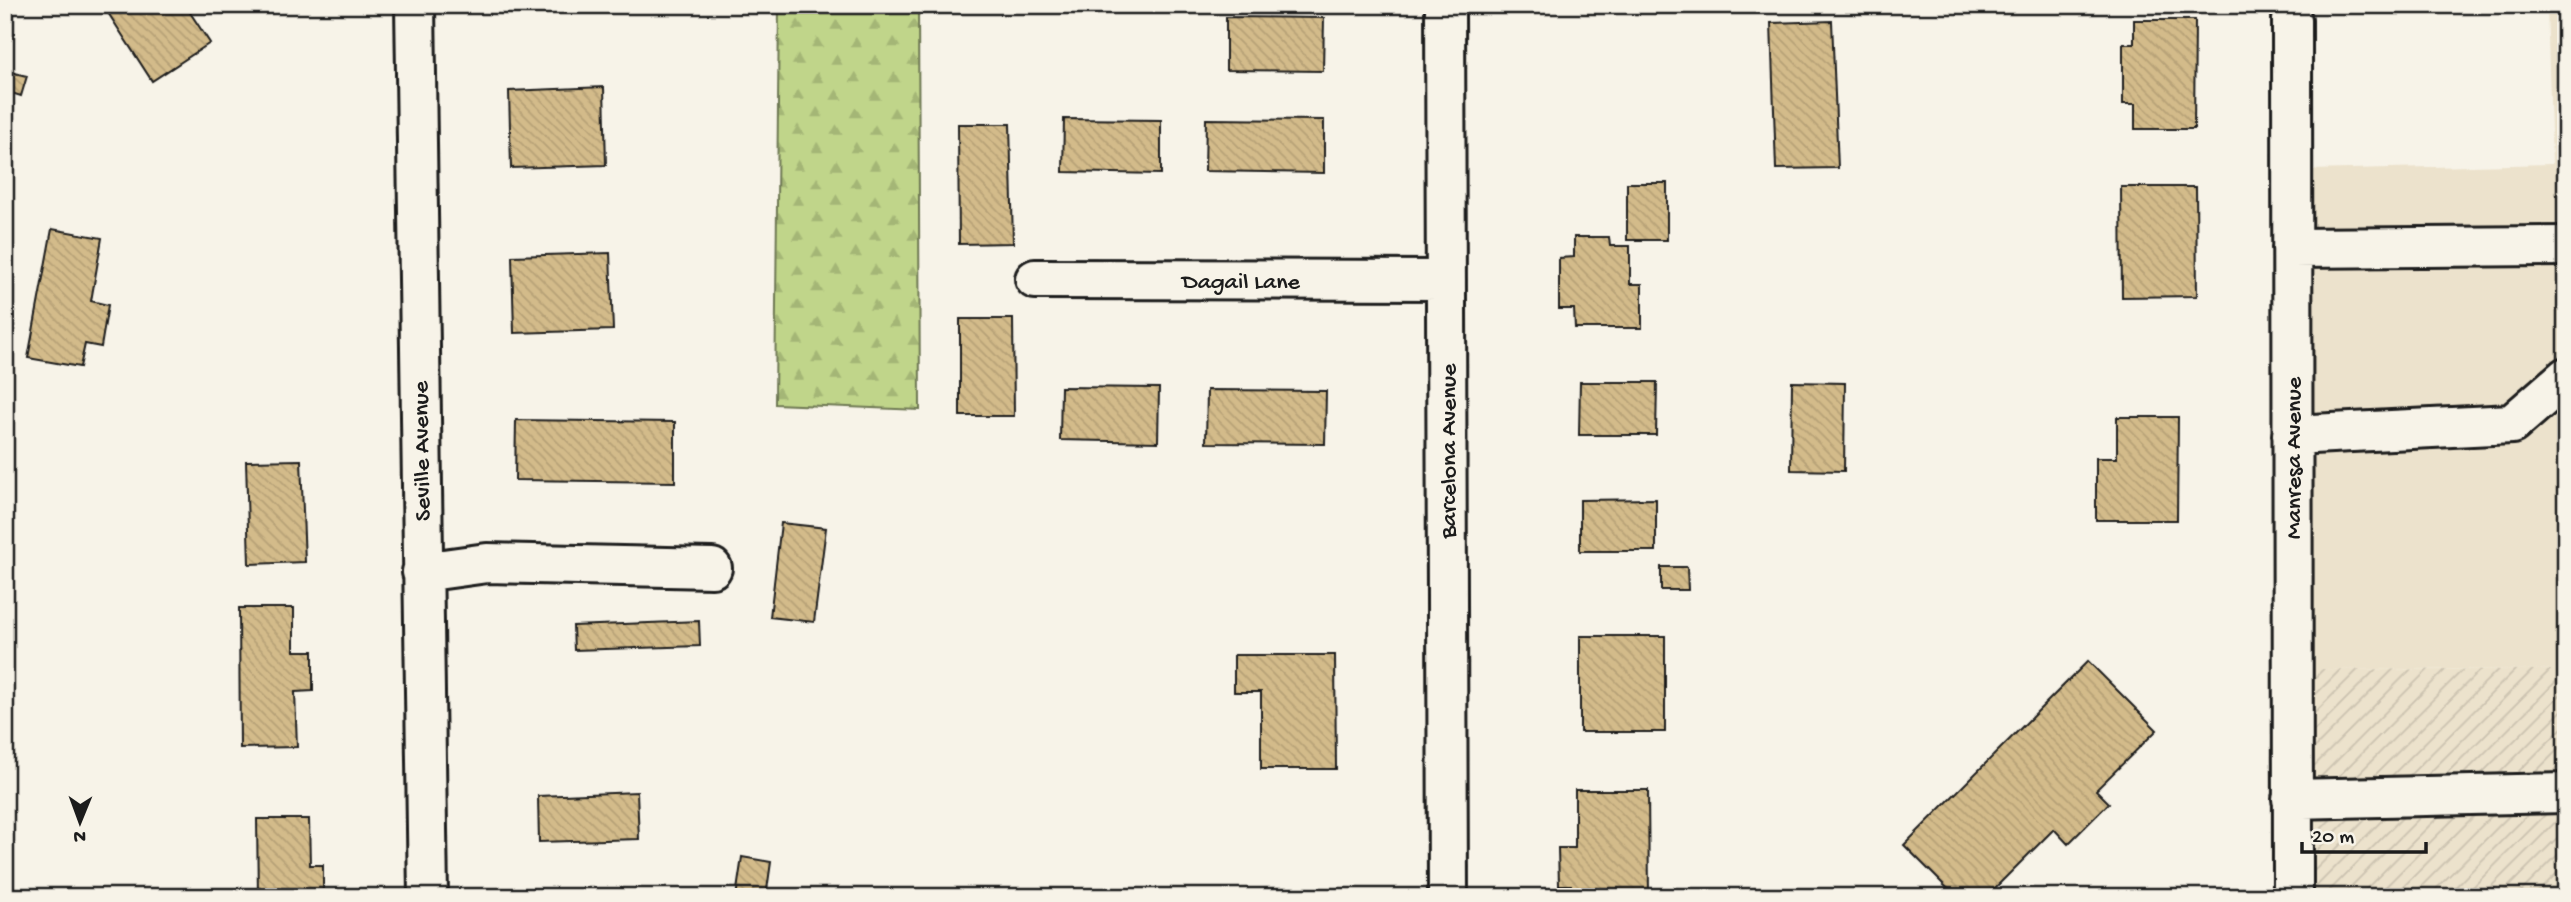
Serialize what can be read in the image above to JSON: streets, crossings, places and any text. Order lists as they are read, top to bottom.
{
  "streets": {
    "street": [
      "Dagail Lane",
      "Seville Avenue",
      "Barcelona Avenue",
      "Manresa Avenue"
    ]
  },
  "crossings": [
    ["Dagail Lane", "Barcelona Avenue"]
  ],
  "scale_bar": "20 m",
  "north": "bottom"
}
